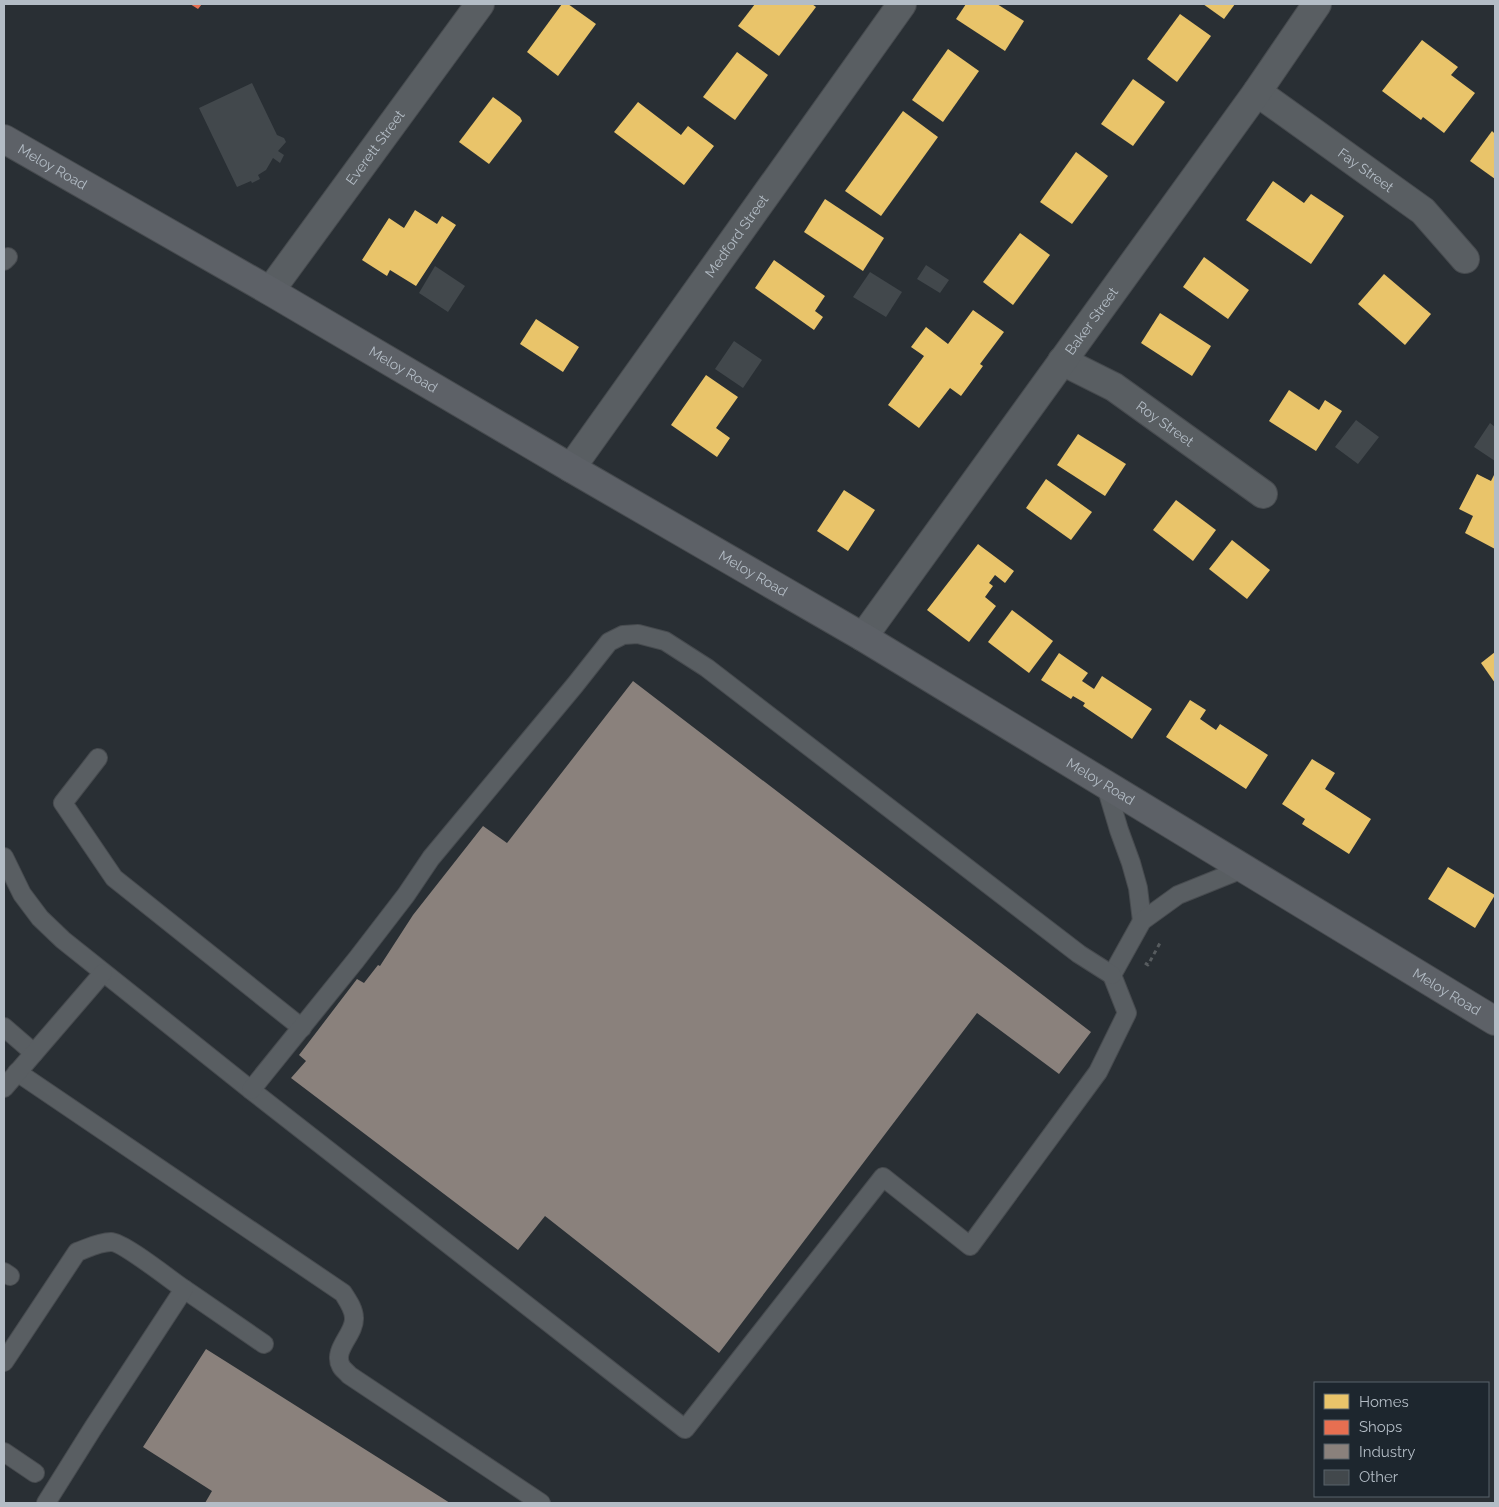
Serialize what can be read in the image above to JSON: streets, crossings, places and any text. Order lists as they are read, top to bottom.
{
  "streets": {
    "main road": ["Meloy Road"],
    "street": [
      "Everett Street",
      "Fay Street",
      "Medford Street",
      "Baker Street",
      "Roy Street"
    ]
  },
  "crossings": [
    ["Everett Street", "Meloy Road"],
    ["Meloy Road", "Medford Street"],
    ["Meloy Road", "Baker Street"],
    ["Fay Street", "Baker Street"],
    ["Baker Street", "Roy Street"]
  ],
  "legend": [
    "Homes",
    "Shops",
    "Industry",
    "Other"
  ]
}
